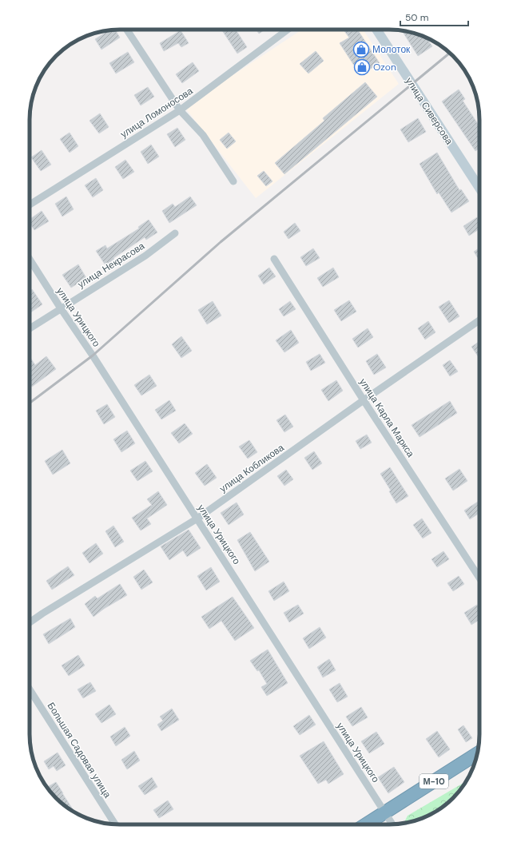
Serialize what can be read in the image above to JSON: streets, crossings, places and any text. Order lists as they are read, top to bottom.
{
  "streets": {
    "highway": ["М-10"],
    "street": [
      "улица Сиверсова",
      "улица Ломоносова",
      "улица Некрасова",
      "улица Урицкого",
      "улица Карла Маркса",
      "улица Кобликова",
      "Большая Садовая улица"
    ]
  },
  "crossings": [
    ["улица Некрасова", "улица Урицкого"],
    ["улица Урицкого", "улица Кобликова"],
    ["улица Урицкого", "М-10"],
    ["улица Карла Маркса", "улица Кобликова"]
  ],
  "places": {
    "shop": ["Молоток", "Ozon"]
  },
  "scale_bar": "50 m"
}
